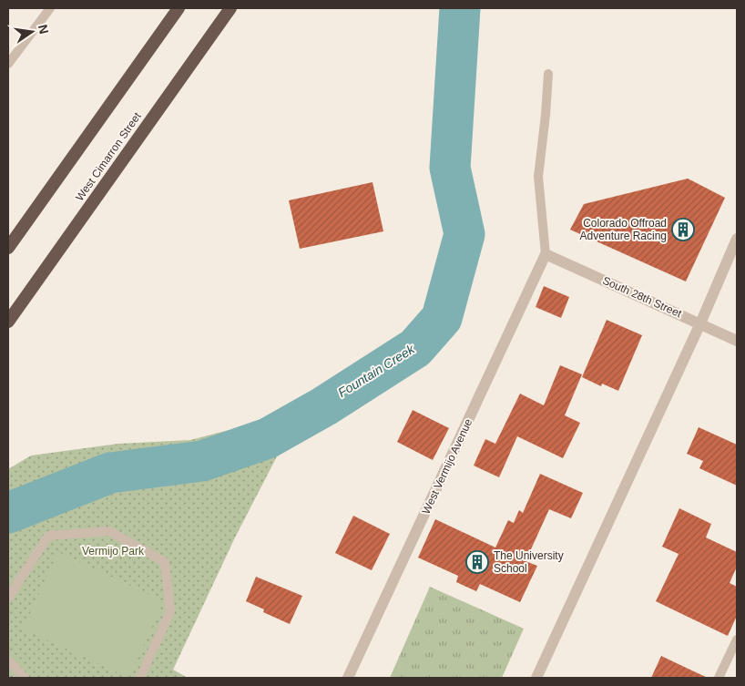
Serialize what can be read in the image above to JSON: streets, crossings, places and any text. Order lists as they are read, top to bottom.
{
  "streets": {
    "highway": ["West Cimarron Street"],
    "street": ["South 28th Street", "West Vermijo Avenue"]
  },
  "crossings": [
    ["South 28th Street", "West Vermijo Avenue"]
  ],
  "water": ["Fountain Creek"],
  "parks": ["Vermijo Park"],
  "places": {
    "building": ["Colorado Offroad Adventure Racing", "The University School"]
  },
  "north": "right"
}
